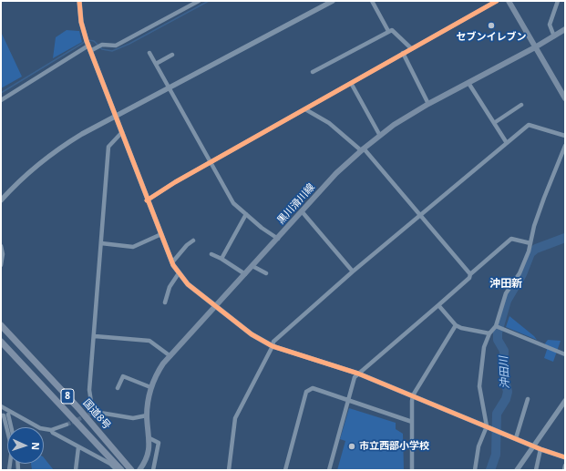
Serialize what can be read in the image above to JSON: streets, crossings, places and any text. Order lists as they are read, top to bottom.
{
  "streets": {
    "highway": ["8", "国道8号"],
    "main road": ["黒川滑川線"]
  },
  "districts": ["沖田新"],
  "water": ["沖田川"],
  "places": ["セブンイレブン", "市立西部小学校"],
  "north": "right"
}
